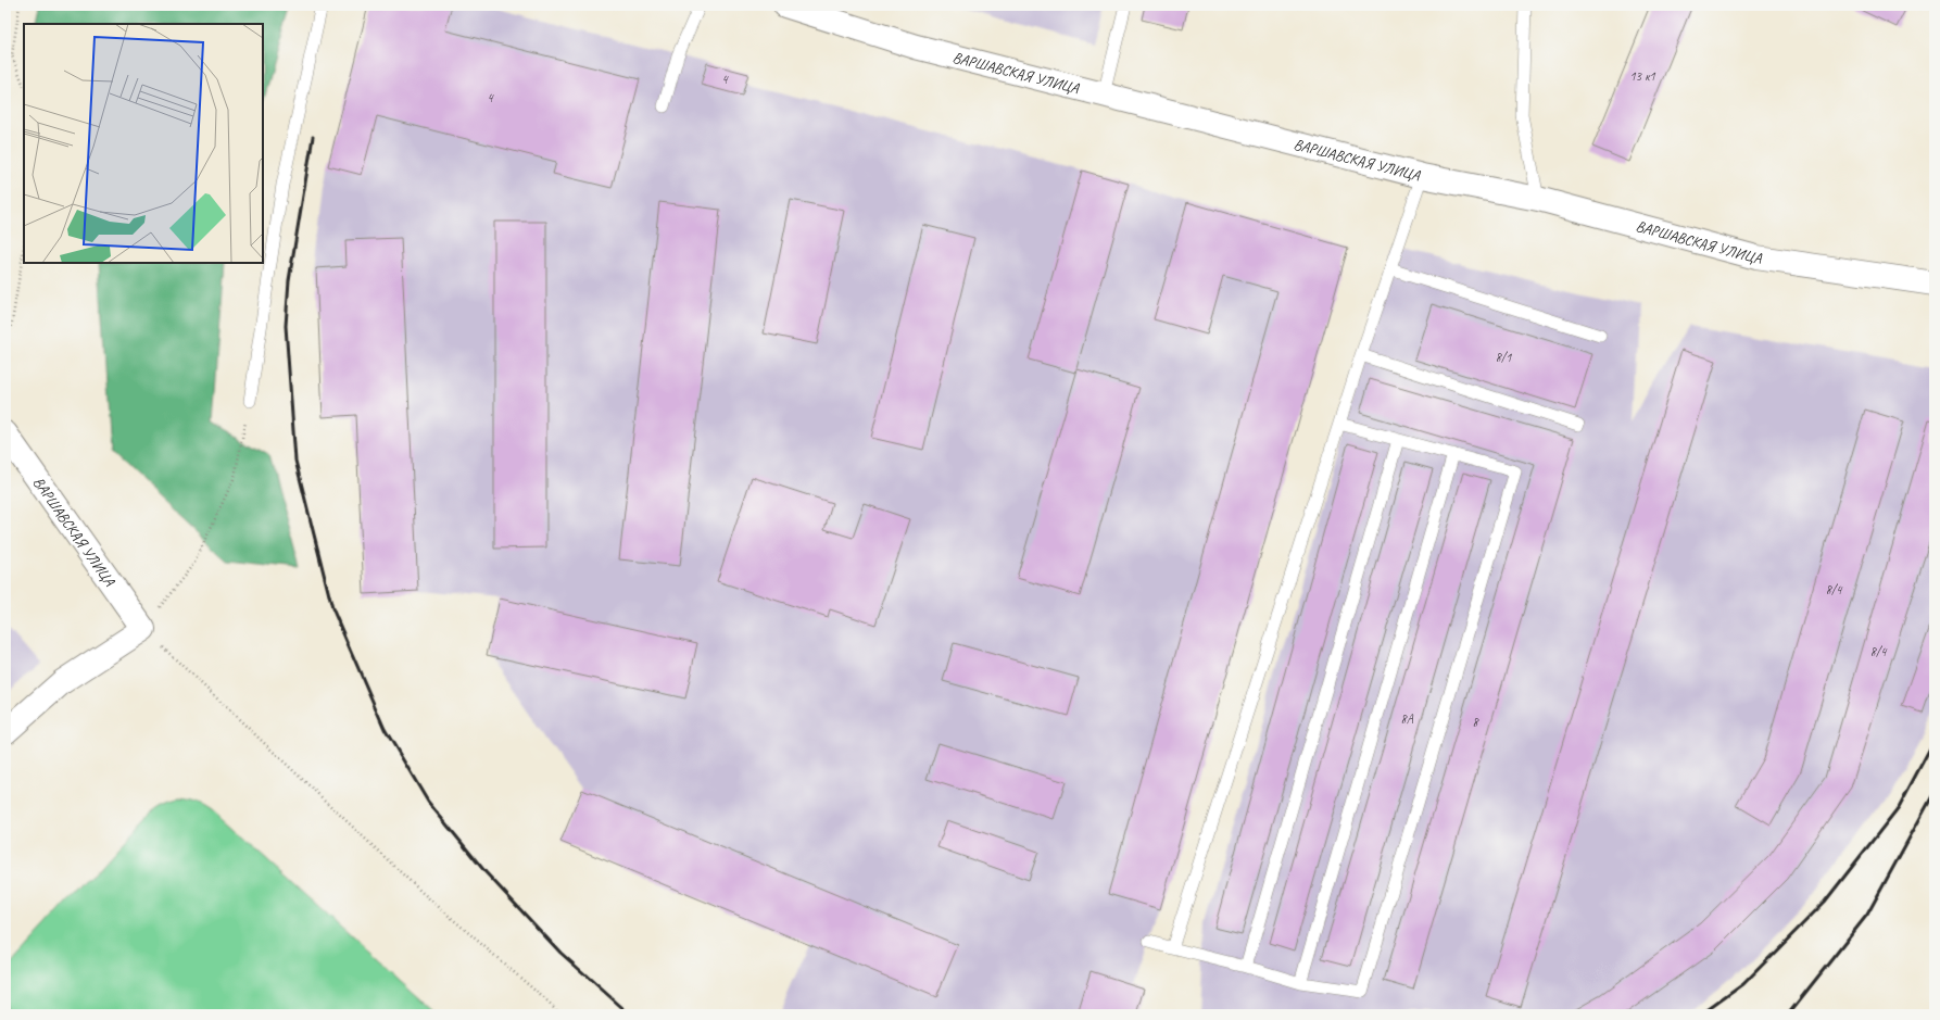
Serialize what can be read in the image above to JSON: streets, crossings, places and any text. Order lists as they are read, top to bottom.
{
  "streets": {
    "street": ["ВАРШАВСКАЯ УЛИЦА"]
  },
  "house_numbers": [
    "13 к1",
    "4",
    "4",
    "8/1",
    "8/4",
    "8/4",
    "8А",
    "8"
  ]
}
